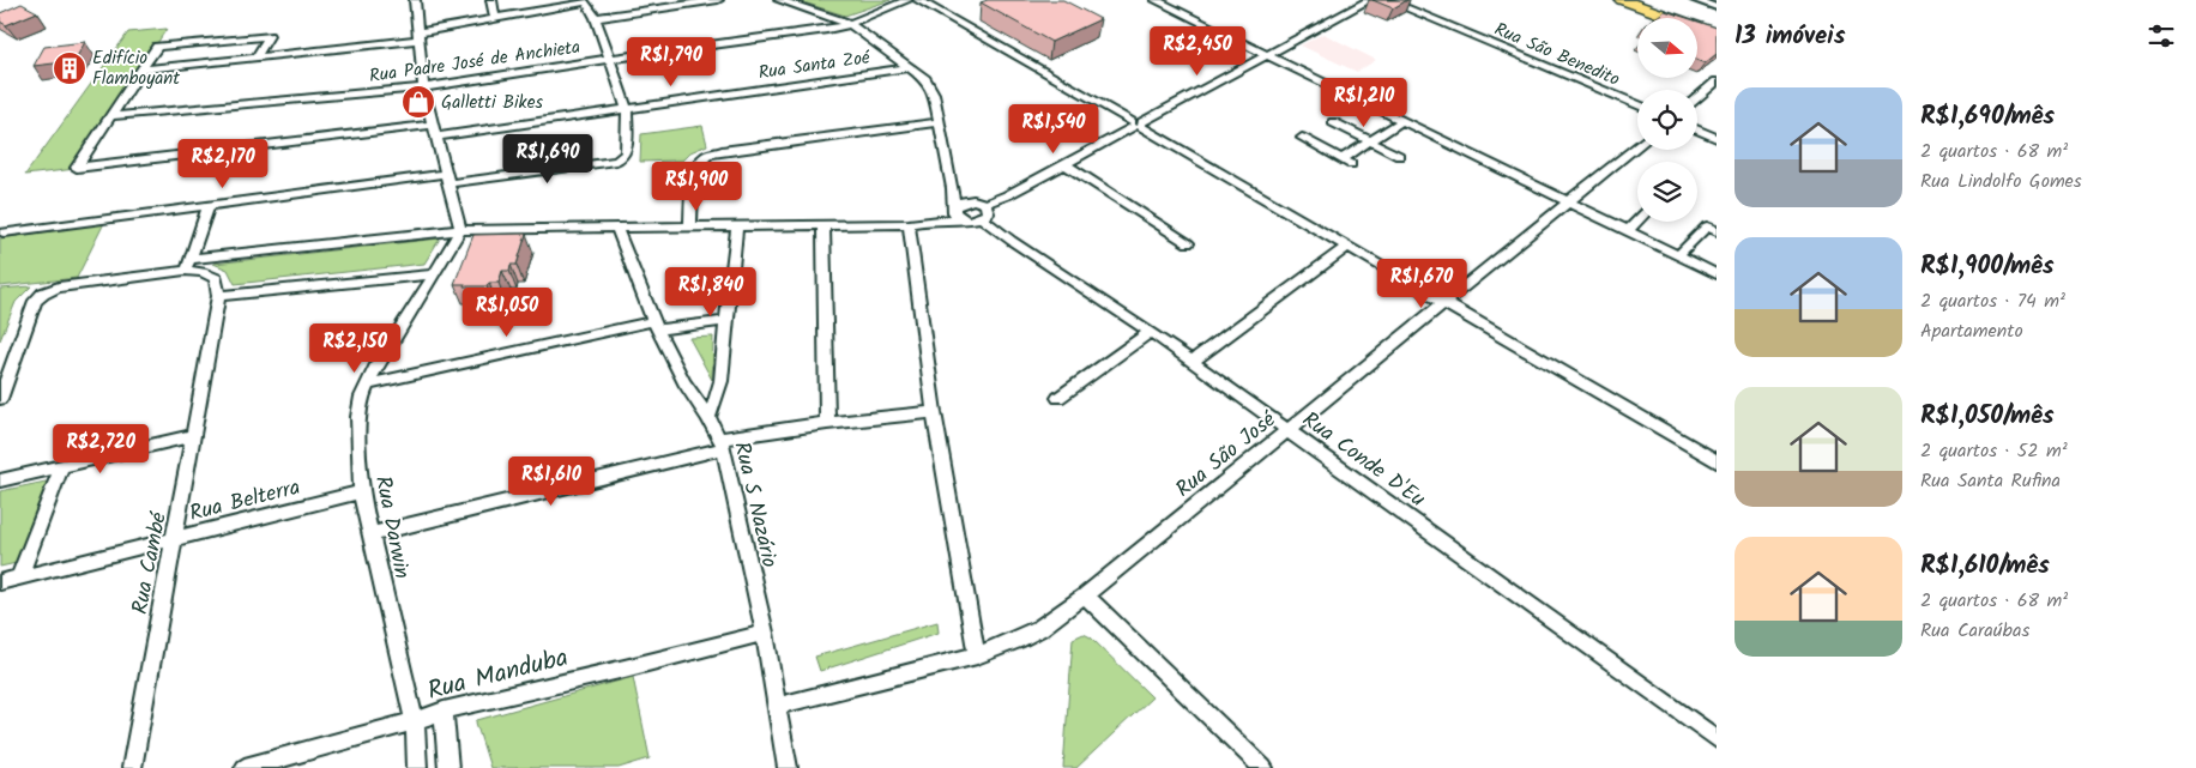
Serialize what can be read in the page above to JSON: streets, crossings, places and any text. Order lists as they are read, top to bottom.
{
  "streets": {
    "street": [
      "Rua São Benedito",
      "Rua Padre José de Anchieta",
      "Rua Santa Zoé",
      "Rua São José",
      "Rua Conde D'Eu",
      "Rua Belterra",
      "Rua S Nazário",
      "Rua Darwin",
      "Rua Cambé",
      "Rua Manduba"
    ]
  },
  "crossings": [
    ["Rua Padre José de Anchieta", "Rua Santa Zoé"],
    ["Rua São José", "Rua Conde D'Eu"],
    ["Rua São José", "Rua S Nazário"],
    ["Rua Belterra", "Rua Darwin"],
    ["Rua Belterra", "Rua Cambé"],
    ["Rua S Nazário", "Rua Manduba"],
    ["Rua Darwin", "Rua Manduba"]
  ],
  "places": {
    "building": ["Edifício Flamboyant"],
    "shop": ["Galletti Bikes"]
  },
  "north": "right",
  "page": {
    "heading": "13 imóveis",
    "price": [
      "R$2,450",
      "R$1,790",
      "R$1,210",
      "R$1,540",
      "R$1,690",
      "R$2,170",
      "R$1,900",
      "R$1,670",
      "R$1,840",
      "R$1,050",
      "R$2,150",
      "R$2,720",
      "R$1,610"
    ],
    "list": [
      {
        "name": "R$1,690/mês",
        "note": "2 quartos · 68 m² · Rua Lindolfo Gomes"
      },
      {
        "name": "R$1,900/mês",
        "note": "2 quartos · 74 m² · Apartamento"
      },
      {
        "name": "R$1,050/mês",
        "note": "2 quartos · 52 m² · Rua Santa Rufina"
      },
      {
        "name": "R$1,610/mês",
        "note": "2 quartos · 68 m² · Rua Caraúbas"
      }
    ]
  }
}
